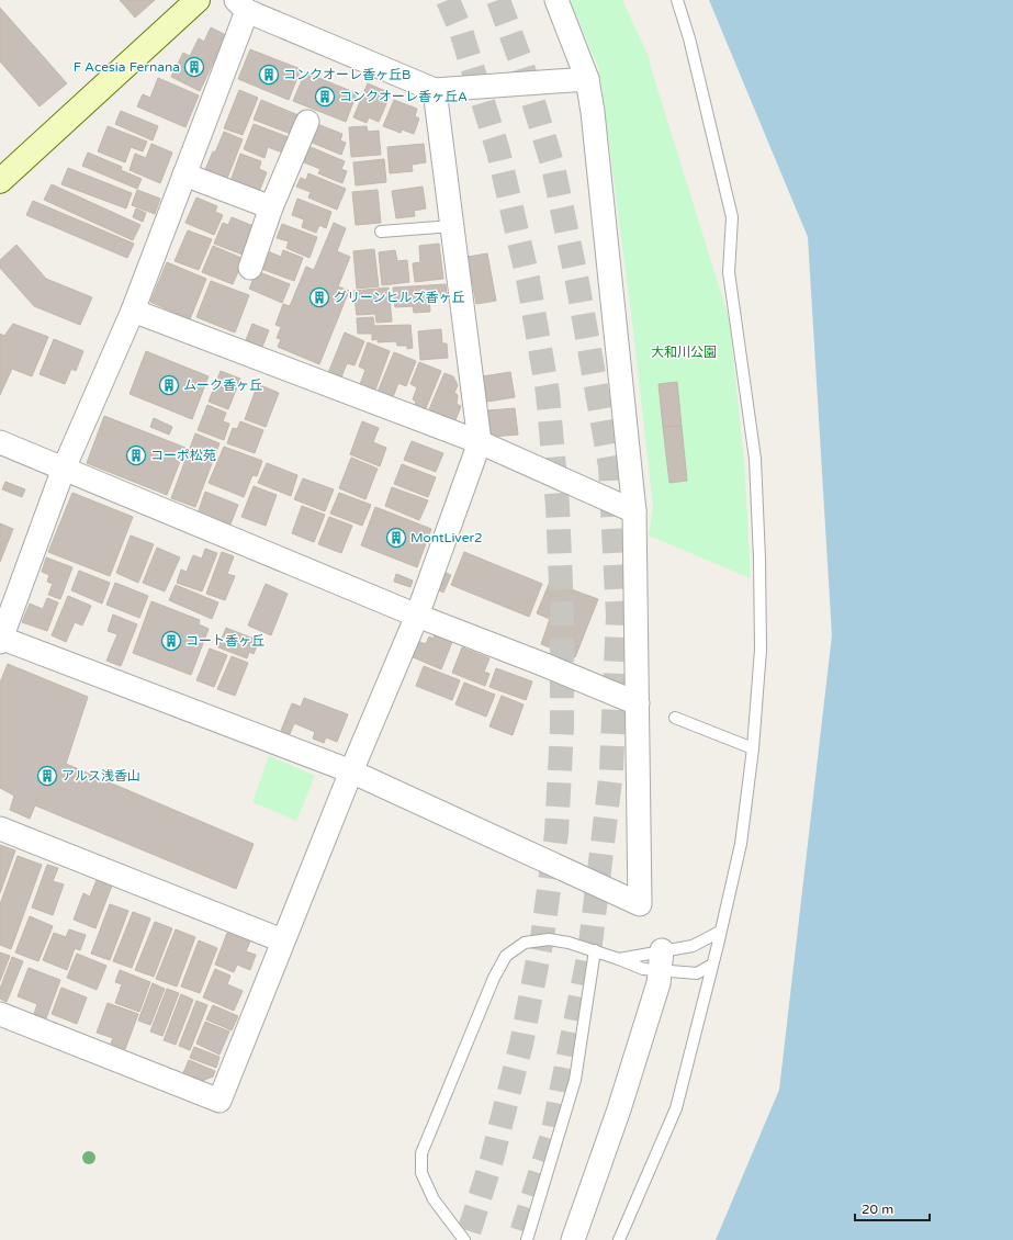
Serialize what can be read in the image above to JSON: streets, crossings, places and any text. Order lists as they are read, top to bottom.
{
  "parks": ["大和川公園"],
  "places": {
    "building": [
      "F Acesia Fernana",
      "コンクオーレ香ヶ丘B",
      "コンクオーレ香ヶ丘A",
      "グリーンヒルズ香ヶ丘",
      "ムーク香ヶ丘",
      "コーポ松苑",
      "MontLiver2",
      "コート香ヶ丘",
      "アルス浅香山"
    ]
  },
  "scale_bar": "20 m"
}
